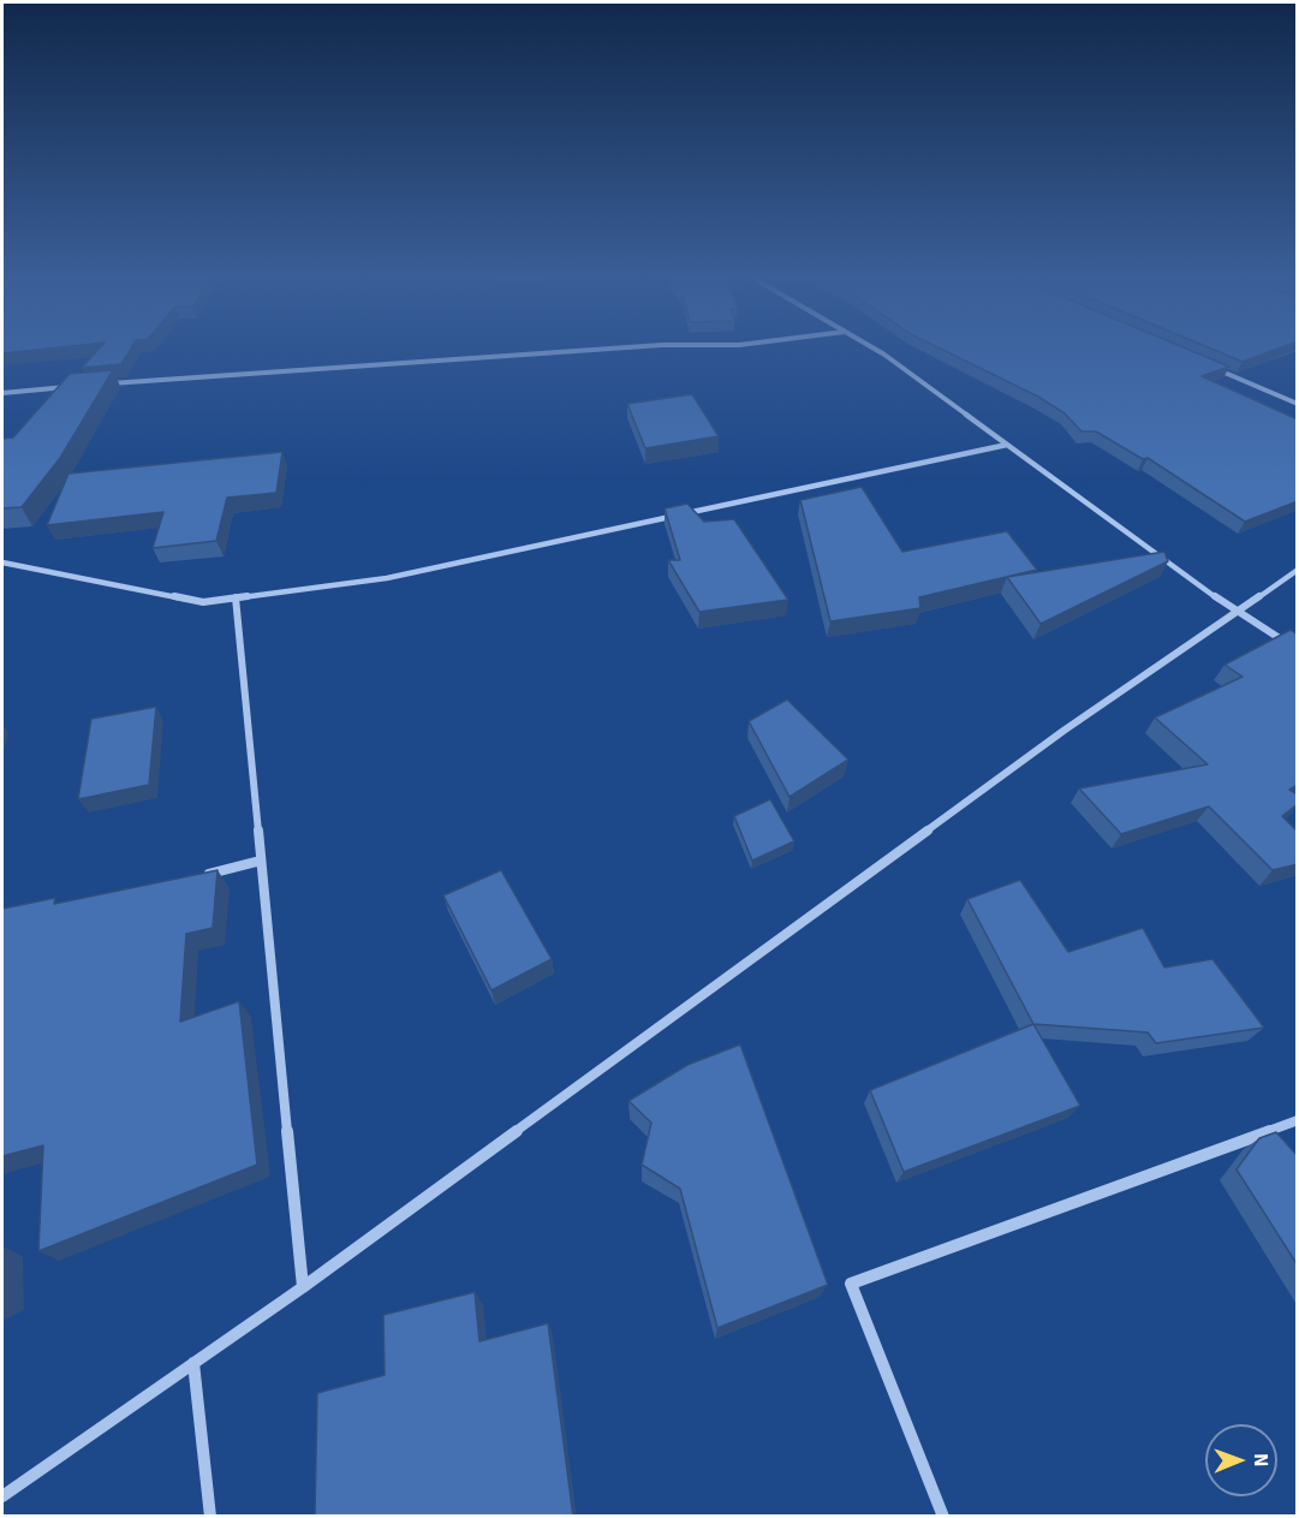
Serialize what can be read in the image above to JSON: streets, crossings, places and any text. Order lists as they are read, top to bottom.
{
  "north": "right"
}
